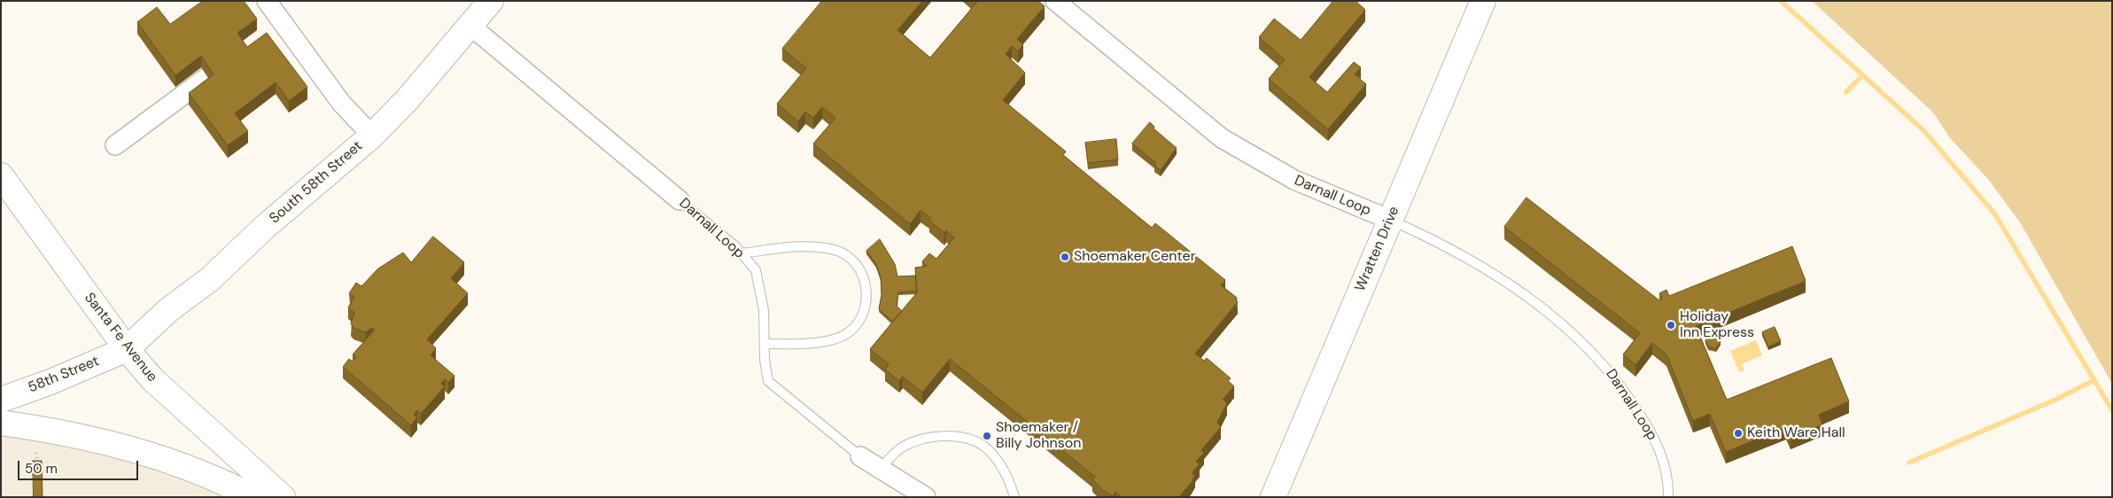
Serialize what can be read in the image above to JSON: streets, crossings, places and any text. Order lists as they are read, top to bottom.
{
  "streets": {
    "street": [
      "South 58th Street",
      "Darnall Loop",
      "Wratten Drive",
      "Santa Fe Avenue",
      "58th Street"
    ]
  },
  "crossings": [
    ["South 58th Street", "Darnall Loop"],
    ["South 58th Street", "Santa Fe Avenue"],
    ["South 58th Street", "58th Street"],
    ["Darnall Loop", "Wratten Drive"],
    ["Santa Fe Avenue", "58th Street"]
  ],
  "places": [
    "Shoemaker Center",
    "Holiday Inn Express",
    "Keith Ware Hall",
    "Shoemaker / Billy Johnson"
  ],
  "scale_bar": "50 m"
}
